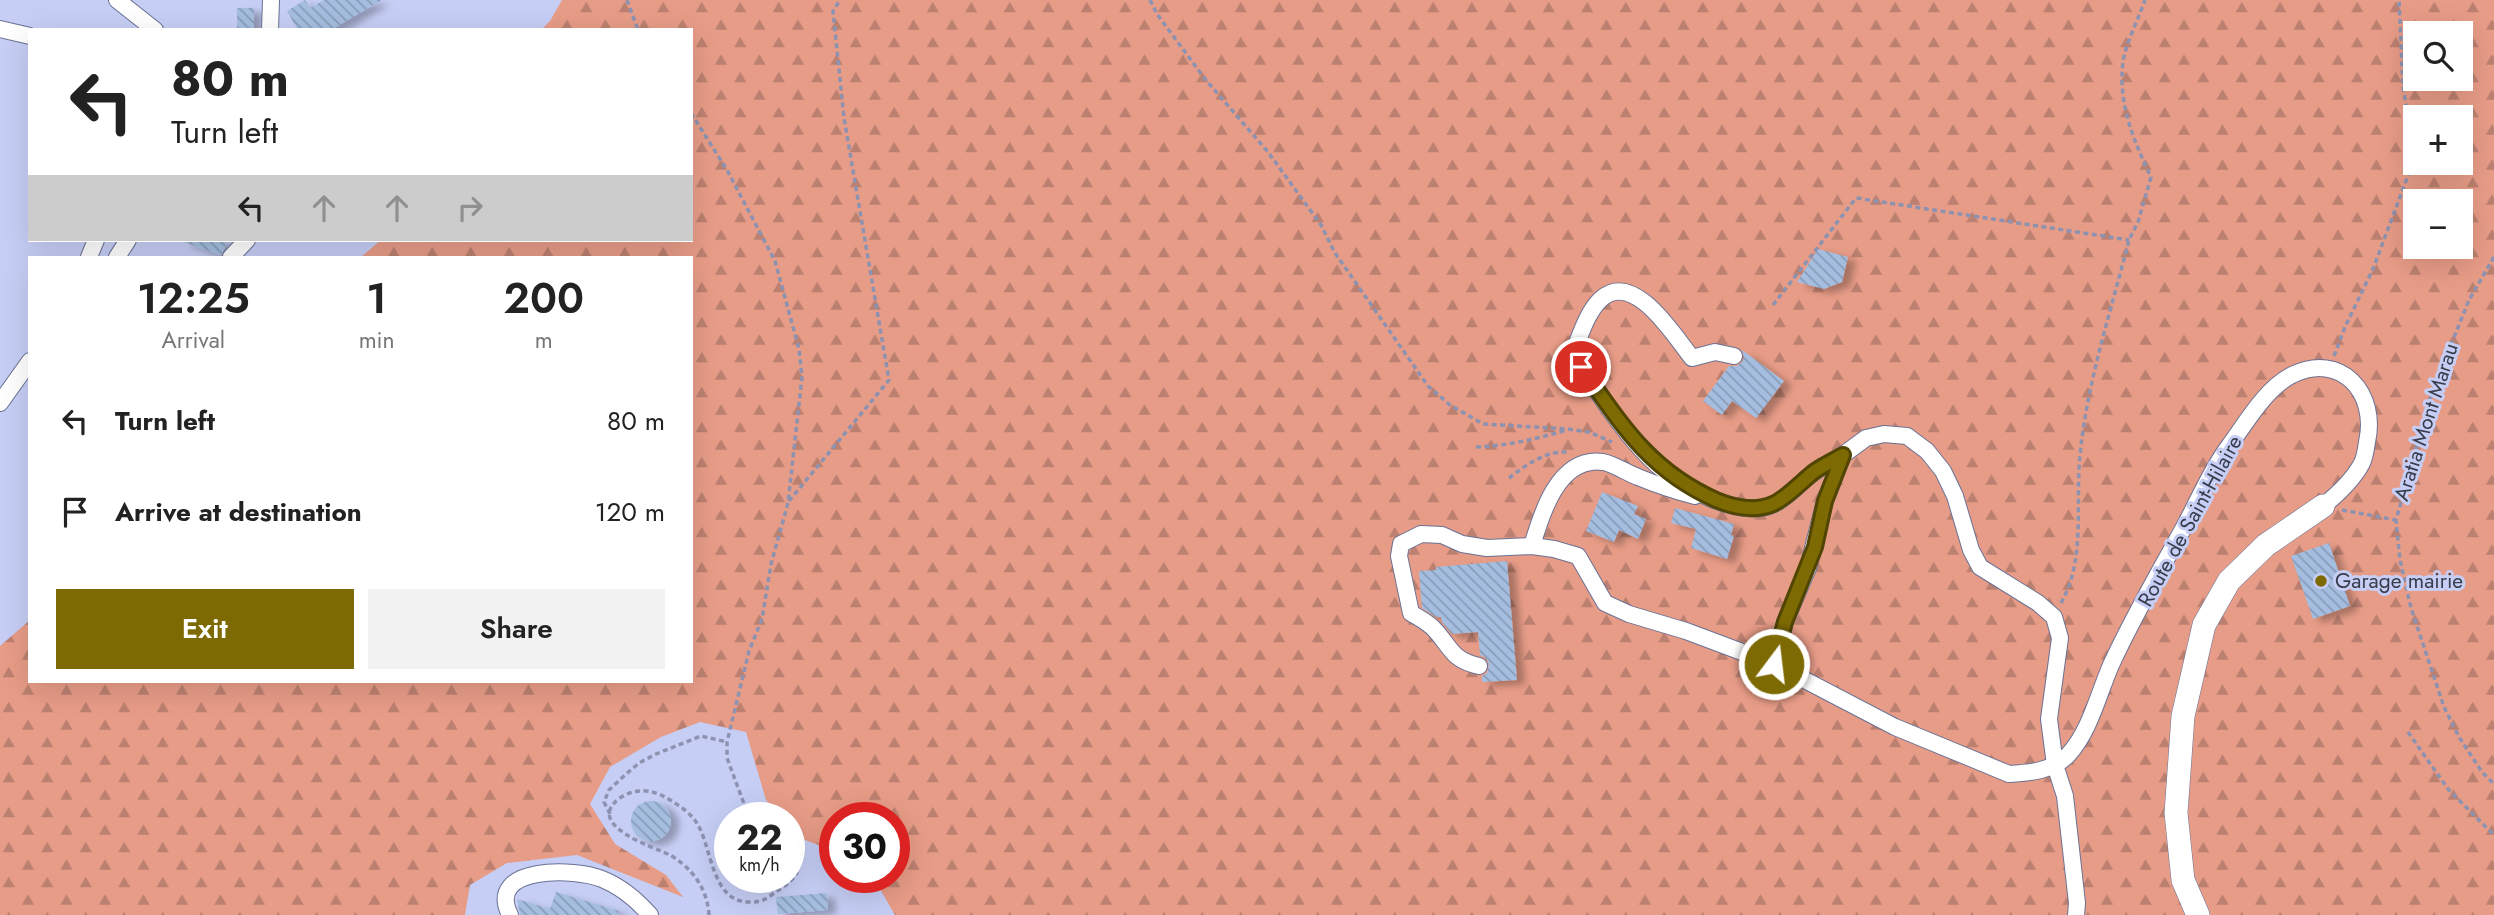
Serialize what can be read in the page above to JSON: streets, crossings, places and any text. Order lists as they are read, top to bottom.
{
  "streets": {
    "street": ["Route de Saint-Hilaire"],
    "path": ["Aratia Mont Marau"]
  },
  "places": ["Garage mairie"],
  "page": {
    "map_buttons": ["+", "−"],
    "turn": ["80 m", "Turn left"],
    "eta": [
      "12:25",
      "Arrival",
      "1",
      "min",
      "200",
      "m"
    ],
    "list": [
      {
        "name": "Turn left",
        "value": "80 m"
      },
      {
        "name": "Arrive at destination",
        "value": "120 m"
      }
    ],
    "buttons": ["Exit", "Share"],
    "speed": "22 km/h",
    "limit": "30"
  }
}
